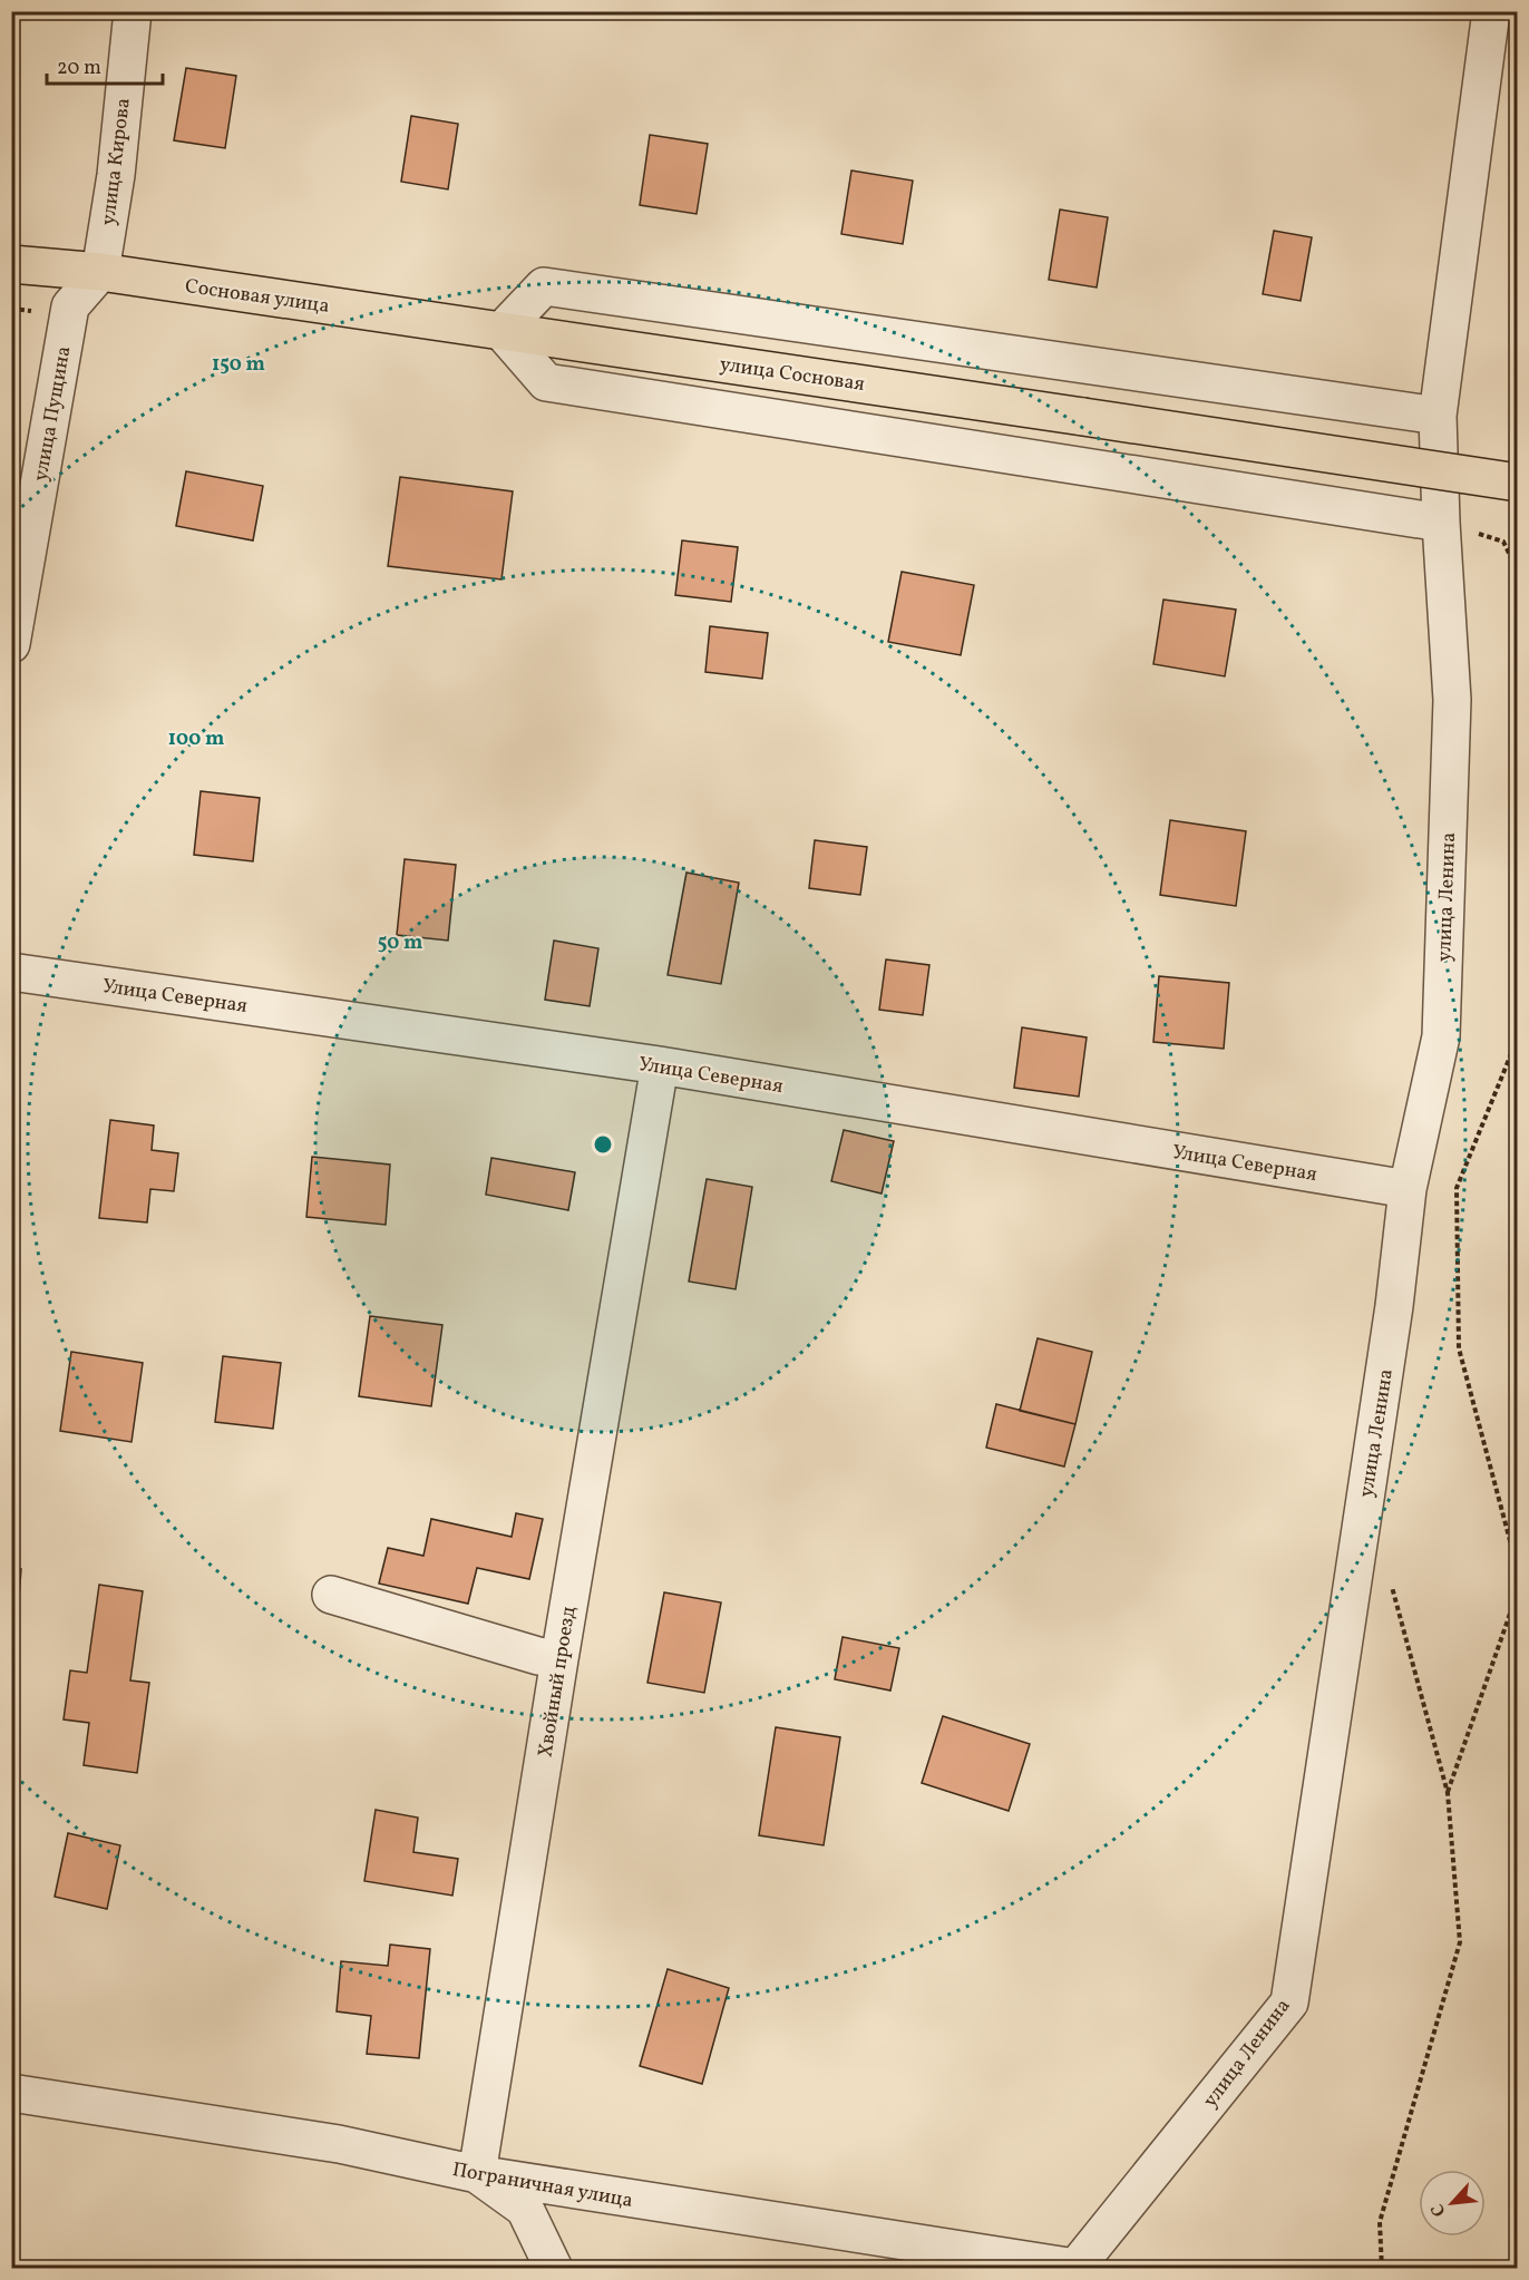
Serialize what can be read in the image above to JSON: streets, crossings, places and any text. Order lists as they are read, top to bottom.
{
  "streets": {
    "main road": ["Сосновая улица", "улица Сосновая"],
    "street": [
      "улица Кирова",
      "улица Пущина",
      "улица Ленина",
      "Улица Северная",
      "Хвойный проезд",
      "Пограничная улица"
    ]
  },
  "crossings": [
    ["улица Кирова", "Сосновая улица"],
    ["улица Кирова", "улица Пущина"],
    ["Сосновая улица", "улица Сосновая"],
    ["Сосновая улица", "улица Пущина"],
    ["улица Ленина", "Улица Северная"],
    ["улица Ленина", "Пограничная улица"],
    ["Улица Северная", "Хвойный проезд"],
    ["Хвойный проезд", "Пограничная улица"]
  ],
  "scale_bar": "20 m",
  "north": "bottom left",
  "rings": ["150 m", "100 m", "50 m"]
}
